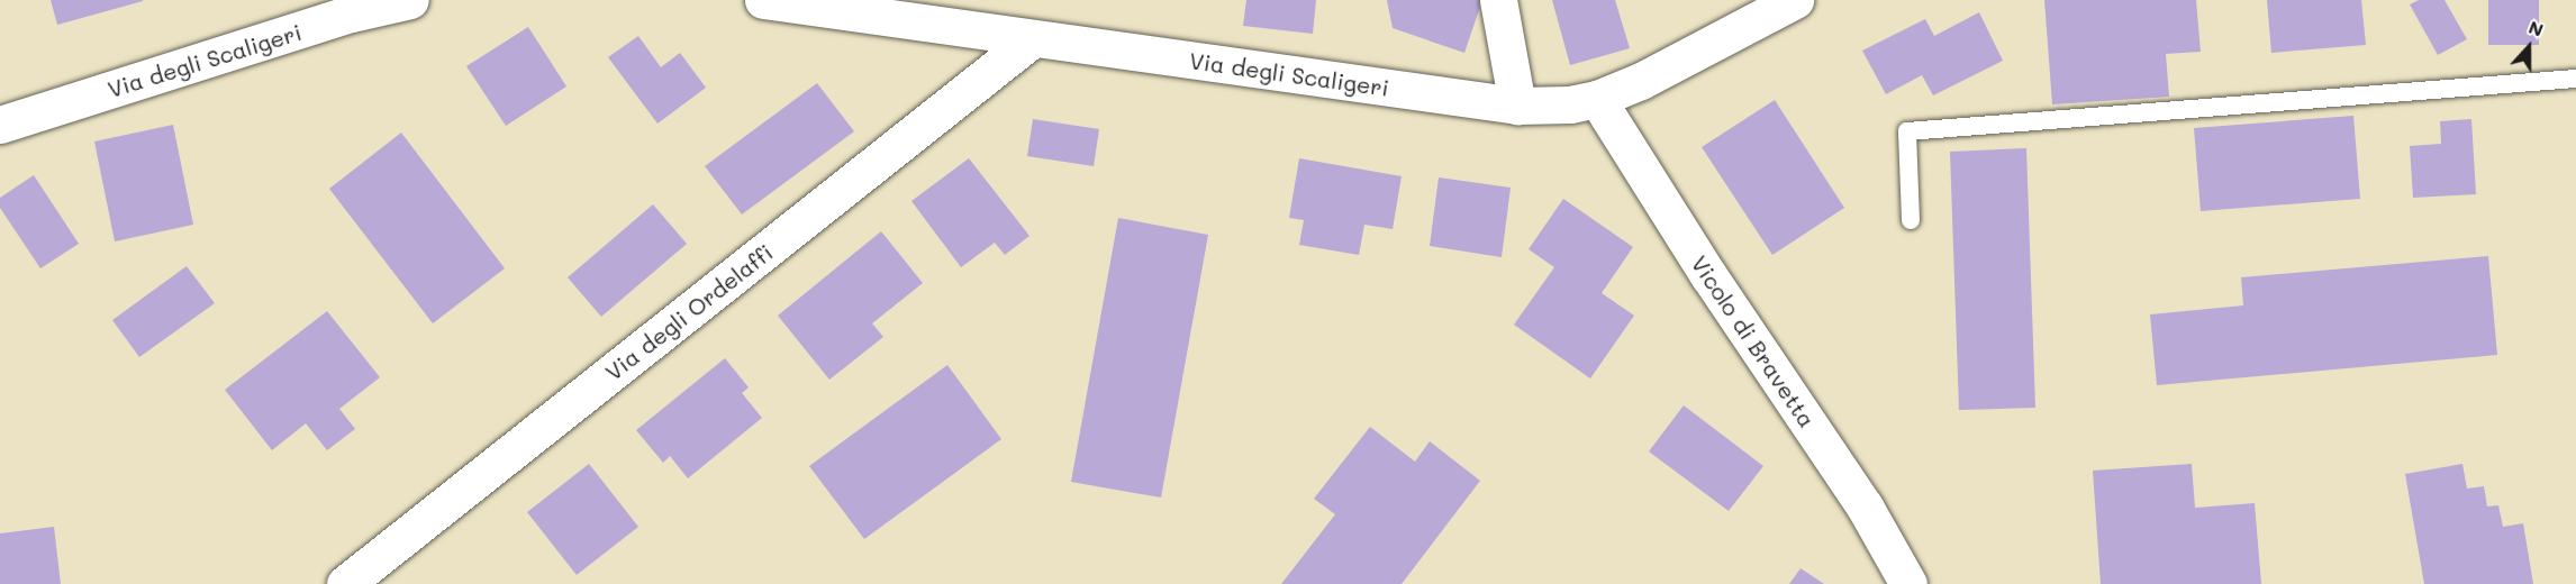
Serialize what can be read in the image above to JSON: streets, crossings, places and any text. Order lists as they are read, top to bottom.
{
  "streets": {
    "street": ["Via degli Scaligeri", "Via degli Ordelaffi", "Vicolo di Bravetta"]
  },
  "crossings": [
    ["Via degli Scaligeri", "Via degli Ordelaffi"],
    ["Via degli Scaligeri", "Vicolo di Bravetta"]
  ],
  "north": "top"
}
